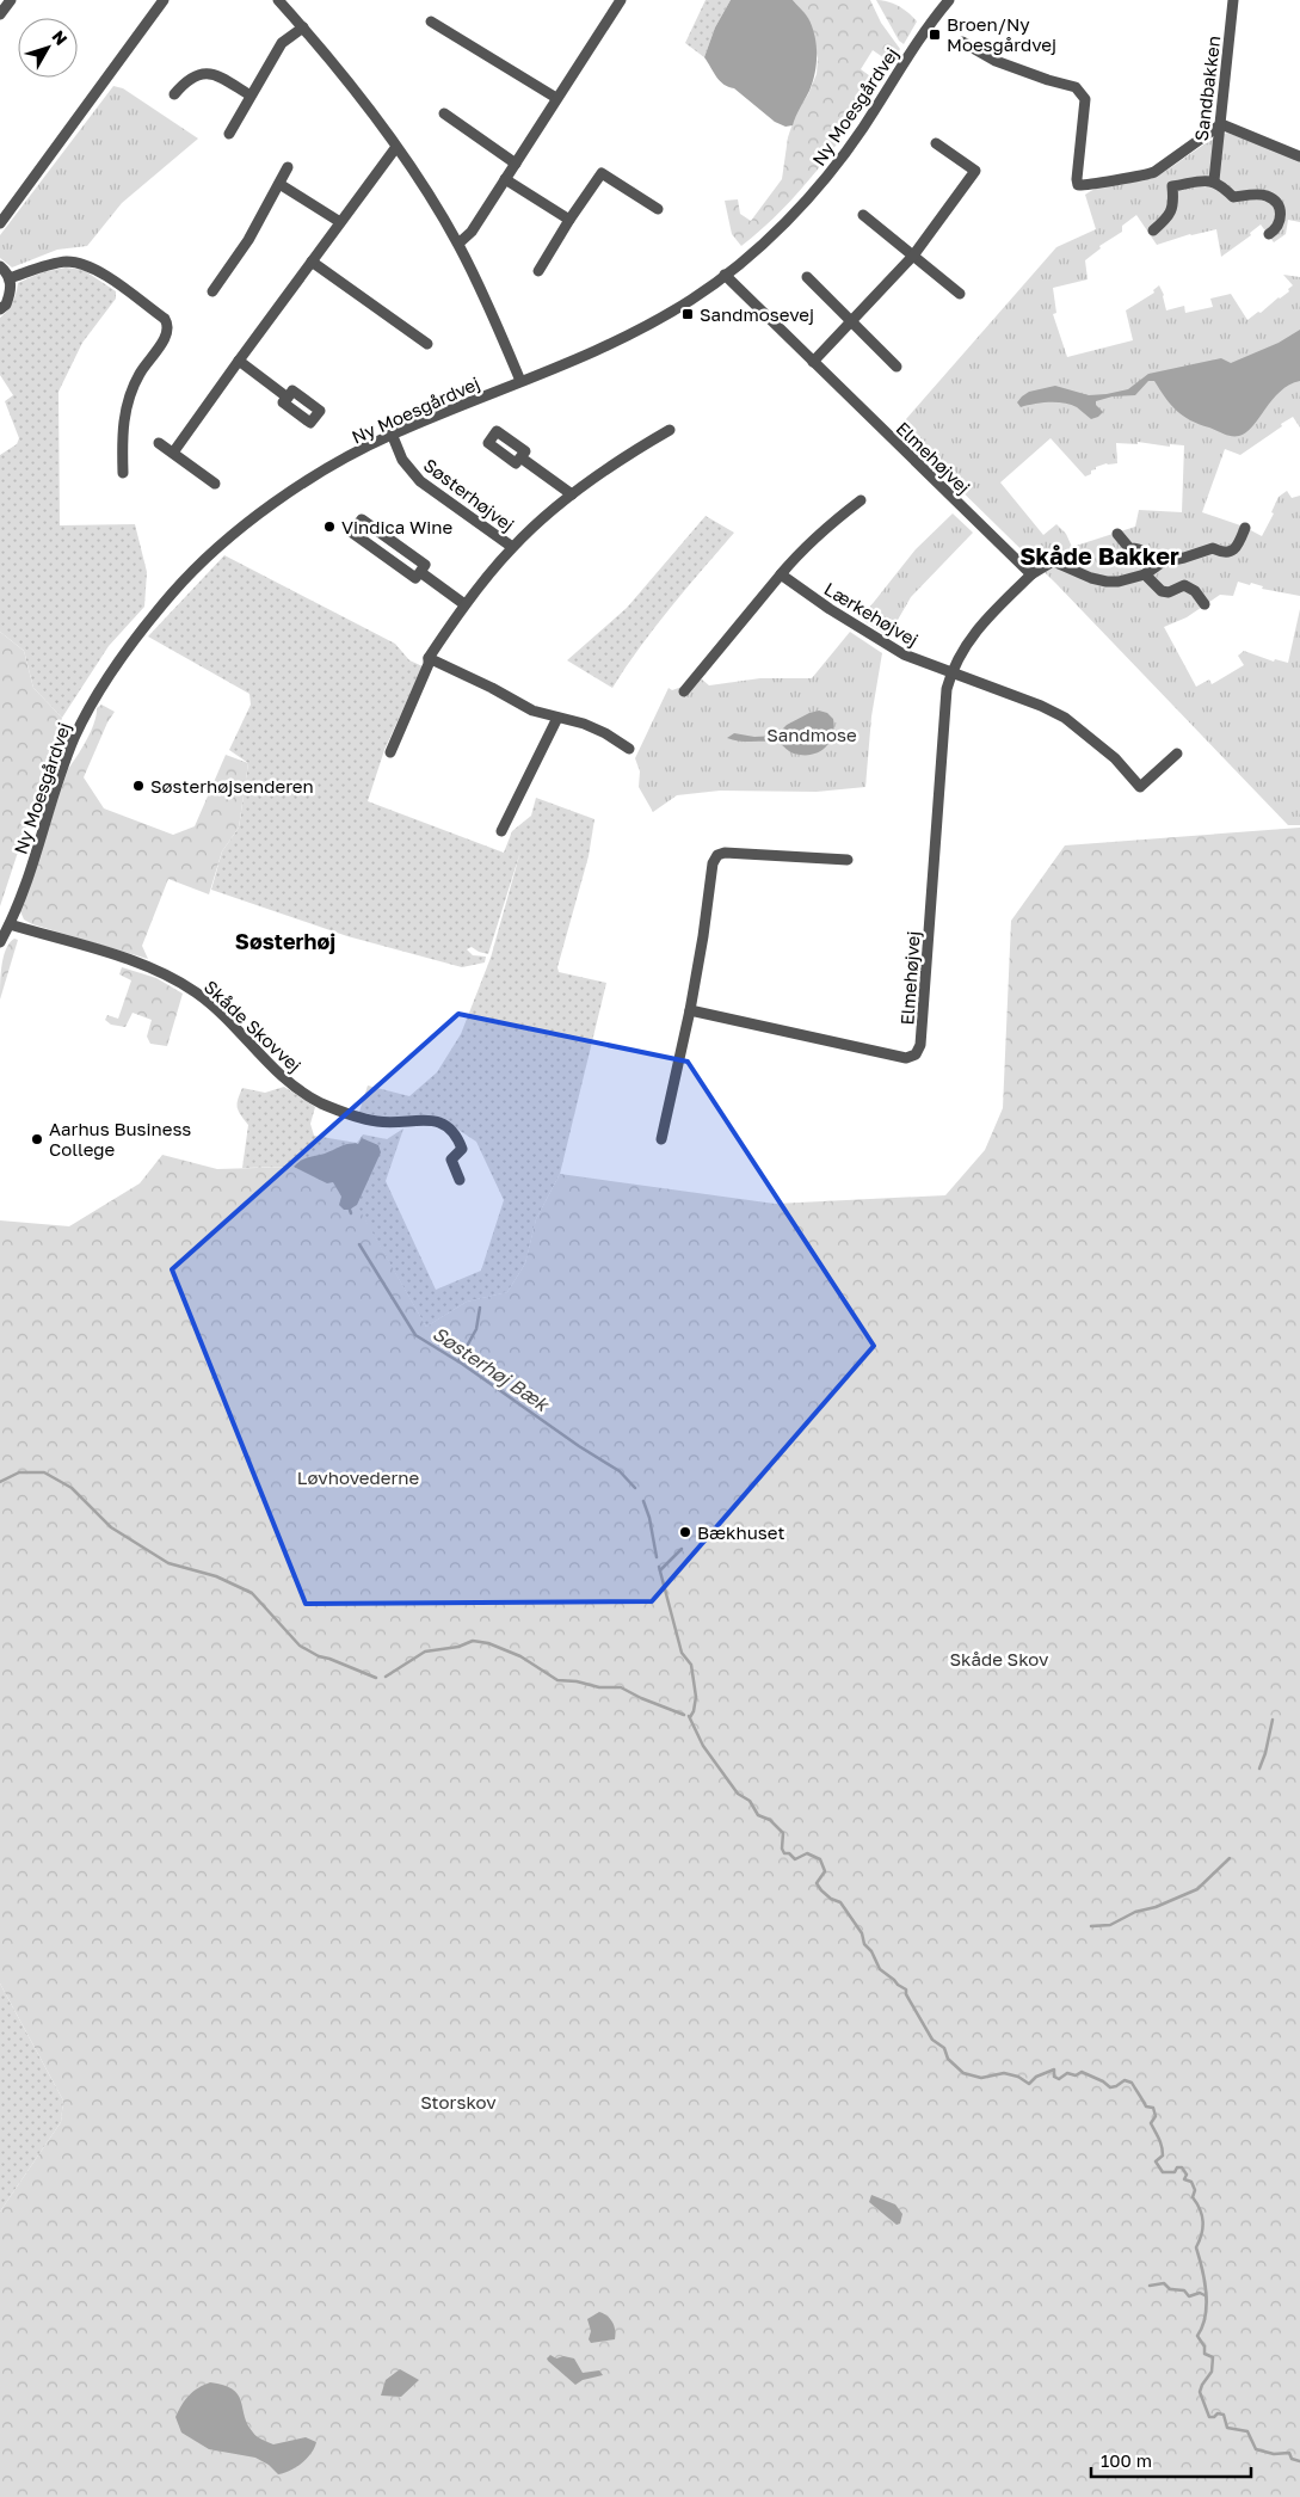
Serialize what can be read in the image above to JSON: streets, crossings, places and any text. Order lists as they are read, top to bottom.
{
  "streets": {
    "street": [
      "Sandbakken",
      "Ny Moesgårdvej",
      "Elmehøjvej",
      "Søsterhøjvej",
      "Lærkehøjvej",
      "Skåde Skovvej"
    ]
  },
  "crossings": [
    ["Ny Moesgårdvej", "Elmehøjvej"],
    ["Ny Moesgårdvej", "Søsterhøjvej"],
    ["Ny Moesgårdvej", "Skåde Skovvej"],
    ["Elmehøjvej", "Lærkehøjvej"]
  ],
  "districts": ["Skåde Bakker", "Søsterhøj"],
  "water": ["Søsterhøj Bæk"],
  "parks": [
    "Sandmose",
    "Løvhovederne",
    "Skåde Skov",
    "Storskov"
  ],
  "places": {
    "transit": ["Broen/Ny Moesgårdvej", "Sandmosevej"],
    "other": [
      "Vindica Wine",
      "Søsterhøjsenderen",
      "Aarhus Business College",
      "Bækhuset"
    ]
  },
  "scale_bar": "100 m",
  "north": "top right"
}
